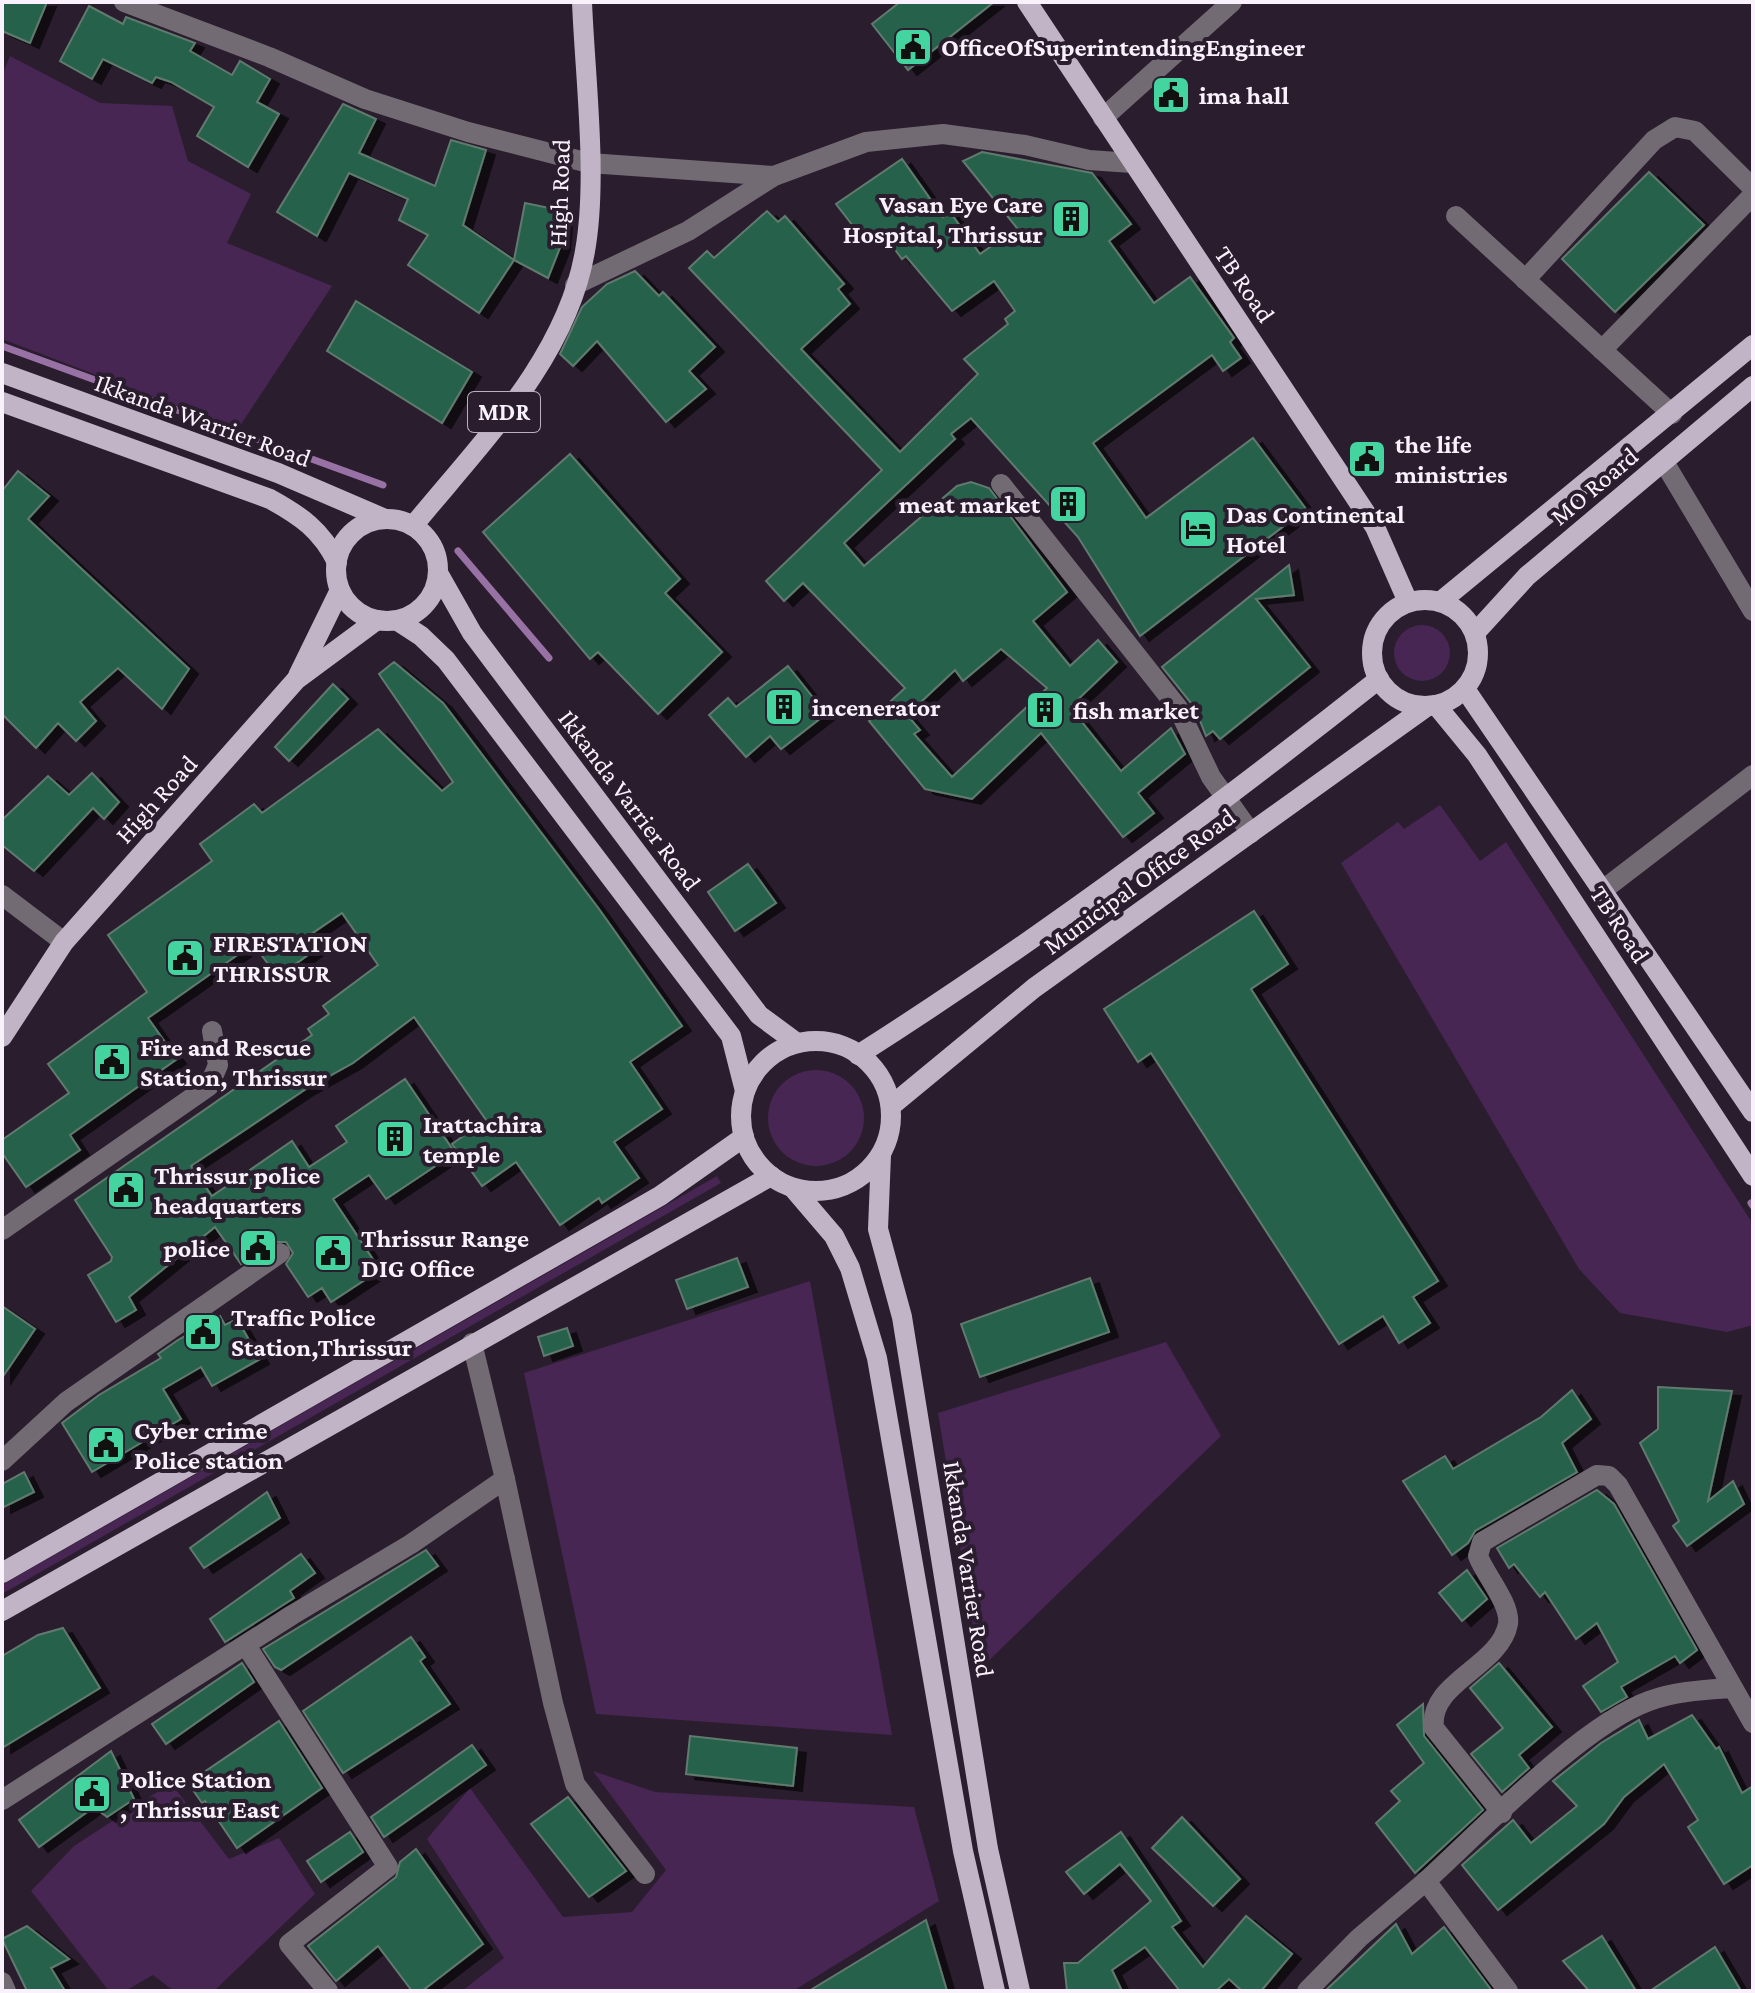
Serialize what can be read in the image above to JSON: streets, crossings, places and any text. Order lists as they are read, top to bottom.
{
  "streets": {
    "main road": [
      "High Road",
      "TB Road",
      "MDR",
      "Ikkanda Warrier Road",
      "MO Roard",
      "Ikkanda Varrier Road",
      "Municipal Office Road"
    ]
  },
  "crossings": [
    ["High Road", "Ikkanda Warrier Road"],
    ["High Road", "Ikkanda Varrier Road"],
    ["TB Road", "MO Roard"],
    ["TB Road", "Municipal Office Road"],
    ["Ikkanda Warrier Road", "Ikkanda Varrier Road"],
    ["MO Roard", "Municipal Office Road"],
    ["Ikkanda Varrier Road", "Municipal Office Road"]
  ],
  "places": {
    "public building": [
      "OfficeOfSuperintendingEngineer",
      "ima hall",
      "the life ministries",
      "FIRESTATION THRISSUR",
      "Fire and Rescue Station, Thrissur",
      "Thrissur police headquarters",
      "police",
      "Thrissur Range DIG Office",
      "Traffic Police Station,Thrissur",
      "Cyber crime Police station",
      "Police Station , Thrissur East"
    ],
    "building": [
      "Vasan Eye Care Hospital, Thrissur",
      "meat market",
      "incenerator",
      "fish market",
      "Irattachira temple"
    ],
    "hotel": ["Das Continental Hotel"]
  }
}
